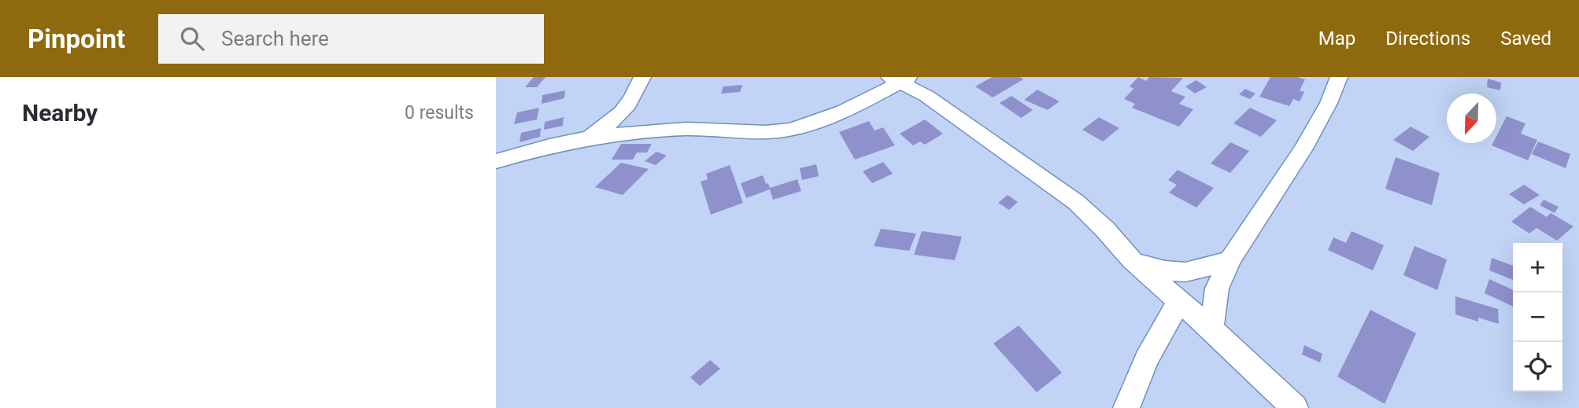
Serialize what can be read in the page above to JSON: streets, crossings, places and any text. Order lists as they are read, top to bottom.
{
  "north": "bottom",
  "page": {
    "header": "Pinpoint",
    "search": "Search here",
    "nav": ["Map", "Directions", "Saved"],
    "heading": ["Nearby", "0 results"],
    "map_buttons": ["+", "−"]
  }
}
